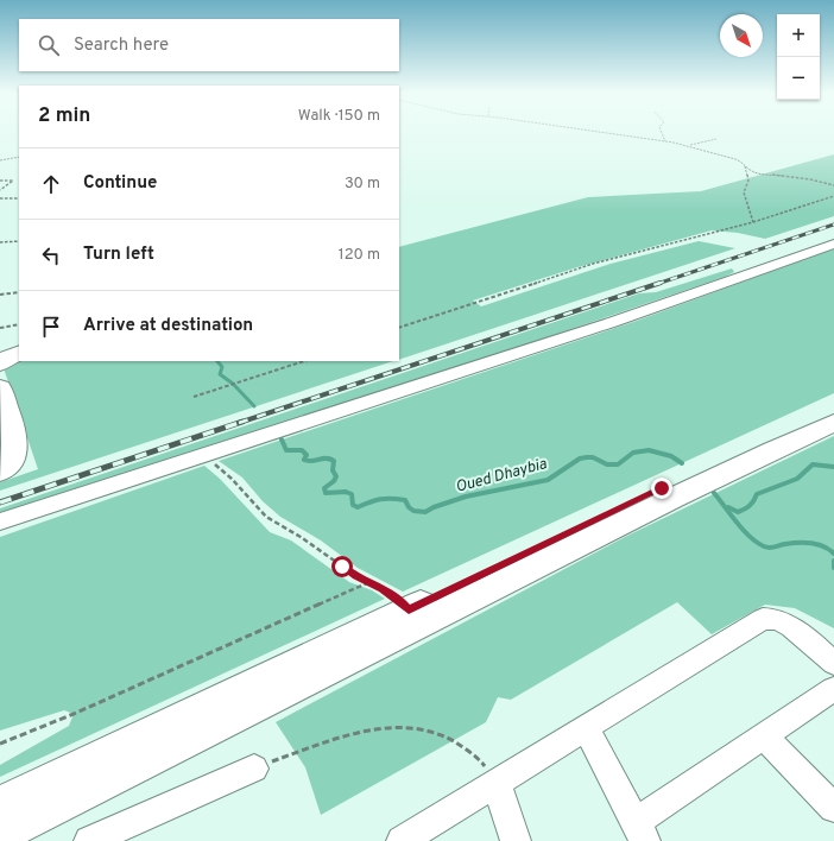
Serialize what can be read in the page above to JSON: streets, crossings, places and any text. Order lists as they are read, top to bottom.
{
  "water": ["Oued Dhaybia"],
  "north": "bottom right",
  "page": {
    "map_buttons": ["+", "−"],
    "search": "Search here",
    "heading": ["2 min", "Walk · 150 m"],
    "list": [
      ["Continue", "30 m"],
      ["Turn left", "120 m"],
      "Arrive at destination"
    ]
  }
}
